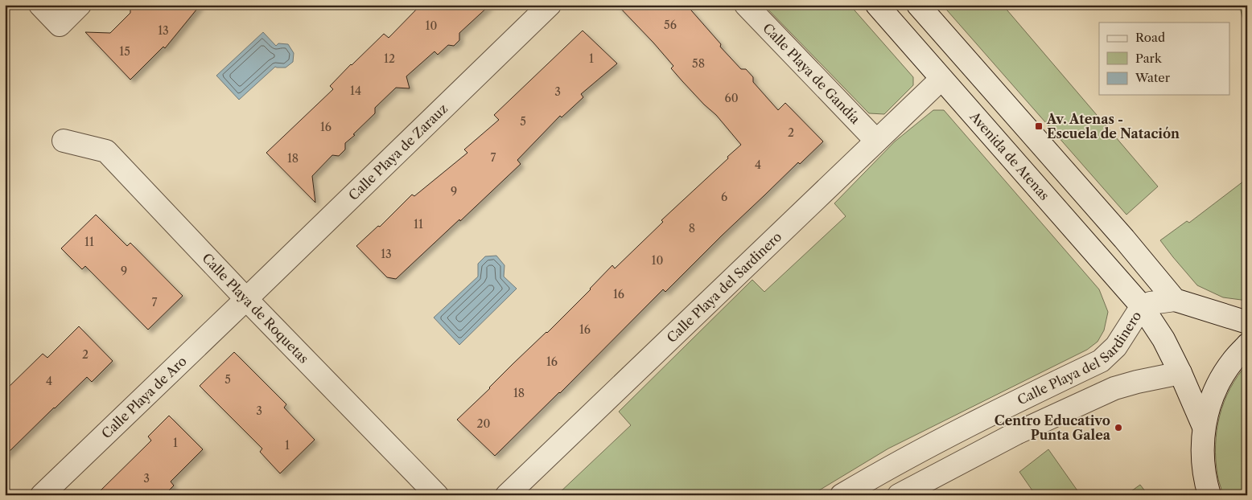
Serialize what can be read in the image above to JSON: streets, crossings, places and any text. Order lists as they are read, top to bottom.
{
  "streets": {
    "street": [
      "Calle Playa de Gandía",
      "Calle Playa de Zarauz",
      "Avenida de Atenas",
      "Calle Playa del Sardinero",
      "Calle Playa de Roquetas",
      "Calle Playa de Aro"
    ]
  },
  "crossings": [
    ["Calle Playa de Gandía", "Calle Playa del Sardinero"],
    ["Calle Playa de Zarauz", "Calle Playa de Roquetas"],
    ["Calle Playa de Zarauz", "Calle Playa de Aro"],
    ["Avenida de Atenas", "Calle Playa del Sardinero"],
    ["Calle Playa de Roquetas", "Calle Playa de Aro"]
  ],
  "places": {
    "transit": ["Av. Atenas - Escuela de Natación"],
    "other": ["Centro Educativo Punta Galea"]
  },
  "house_numbers": [
    "56",
    "10",
    "13",
    "15",
    "12",
    "1",
    "58",
    "14",
    "3",
    "60",
    "5",
    "16",
    "2",
    "7",
    "18",
    "4",
    "9",
    "6",
    "11",
    "8",
    "11",
    "13",
    "10",
    "9",
    "16",
    "7",
    "16",
    "2",
    "16",
    "5",
    "4",
    "18",
    "3",
    "20",
    "1",
    "1",
    "3"
  ],
  "legend": ["Road", "Park", "Water"]
}
